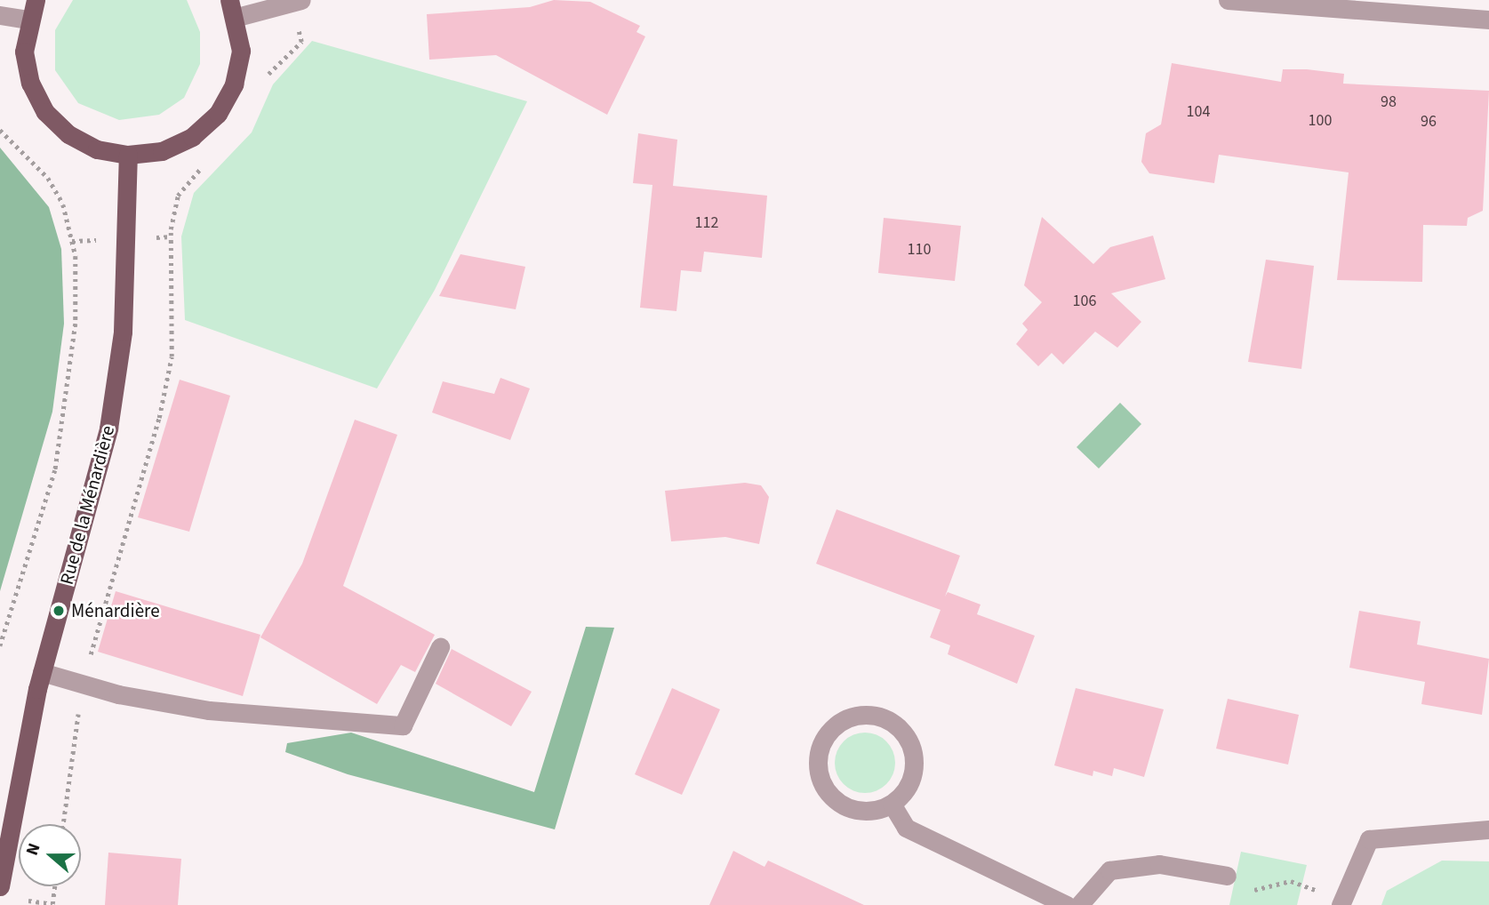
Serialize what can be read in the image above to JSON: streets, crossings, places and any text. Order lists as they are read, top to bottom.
{
  "streets": {
    "main road": ["Rue de la Ménardière"]
  },
  "places": ["Ménardière"],
  "house_numbers": [
    "98",
    "104",
    "100",
    "96",
    "112",
    "110",
    "106"
  ],
  "north": "left"
}
